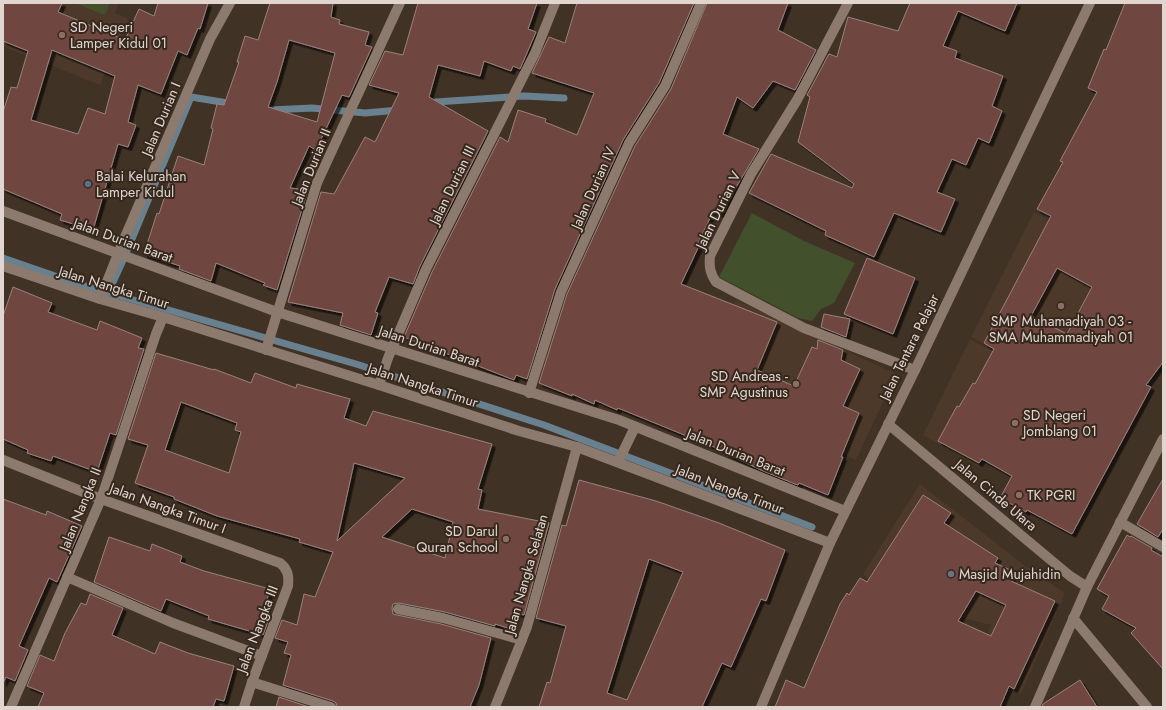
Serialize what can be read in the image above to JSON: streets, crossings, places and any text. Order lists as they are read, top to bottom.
{
  "streets": {
    "street": [
      "Jalan Durian I",
      "Jalan Durian II",
      "Jalan Durian III",
      "Jalan Durian IV",
      "Jalan Durian V",
      "Jalan Durian Barat",
      "Jalan Nangka Timur",
      "Jalan Tentara Pelajar",
      "Jalan Cinde Utara",
      "Jalan Nangka Timur I",
      "Jalan Nangka II",
      "Jalan Nangka Selatan",
      "Jalan Nangka III"
    ]
  },
  "crossings": [
    ["Jalan Durian I", "Jalan Durian Barat"],
    ["Jalan Durian I", "Jalan Nangka Timur"],
    ["Jalan Durian II", "Jalan Durian Barat"],
    ["Jalan Durian II", "Jalan Nangka Timur"],
    ["Jalan Durian III", "Jalan Durian Barat"],
    ["Jalan Durian III", "Jalan Nangka Timur"],
    ["Jalan Durian IV", "Jalan Durian Barat"],
    ["Jalan Durian V", "Jalan Tentara Pelajar"],
    ["Jalan Durian Barat", "Jalan Tentara Pelajar"],
    ["Jalan Nangka Timur", "Jalan Tentara Pelajar"],
    ["Jalan Nangka Timur", "Jalan Nangka II"],
    ["Jalan Nangka Timur", "Jalan Nangka Selatan"],
    ["Jalan Tentara Pelajar", "Jalan Cinde Utara"],
    ["Jalan Nangka Timur I", "Jalan Nangka II"],
    ["Jalan Nangka Timur I", "Jalan Nangka III"]
  ],
  "places": [
    "SD Negeri Lamper Kidul 01",
    "Balai Kelurahan Lamper Kidul",
    "SMP Muhamadiyah 03 - SMA Muhammadiyah 01",
    "SD Andreas - SMP Agustinus",
    "SD Negeri Jomblang 01",
    "TK PGRI",
    "SD Darul Quran School",
    "Masjid Mujahidin"
  ]
}
